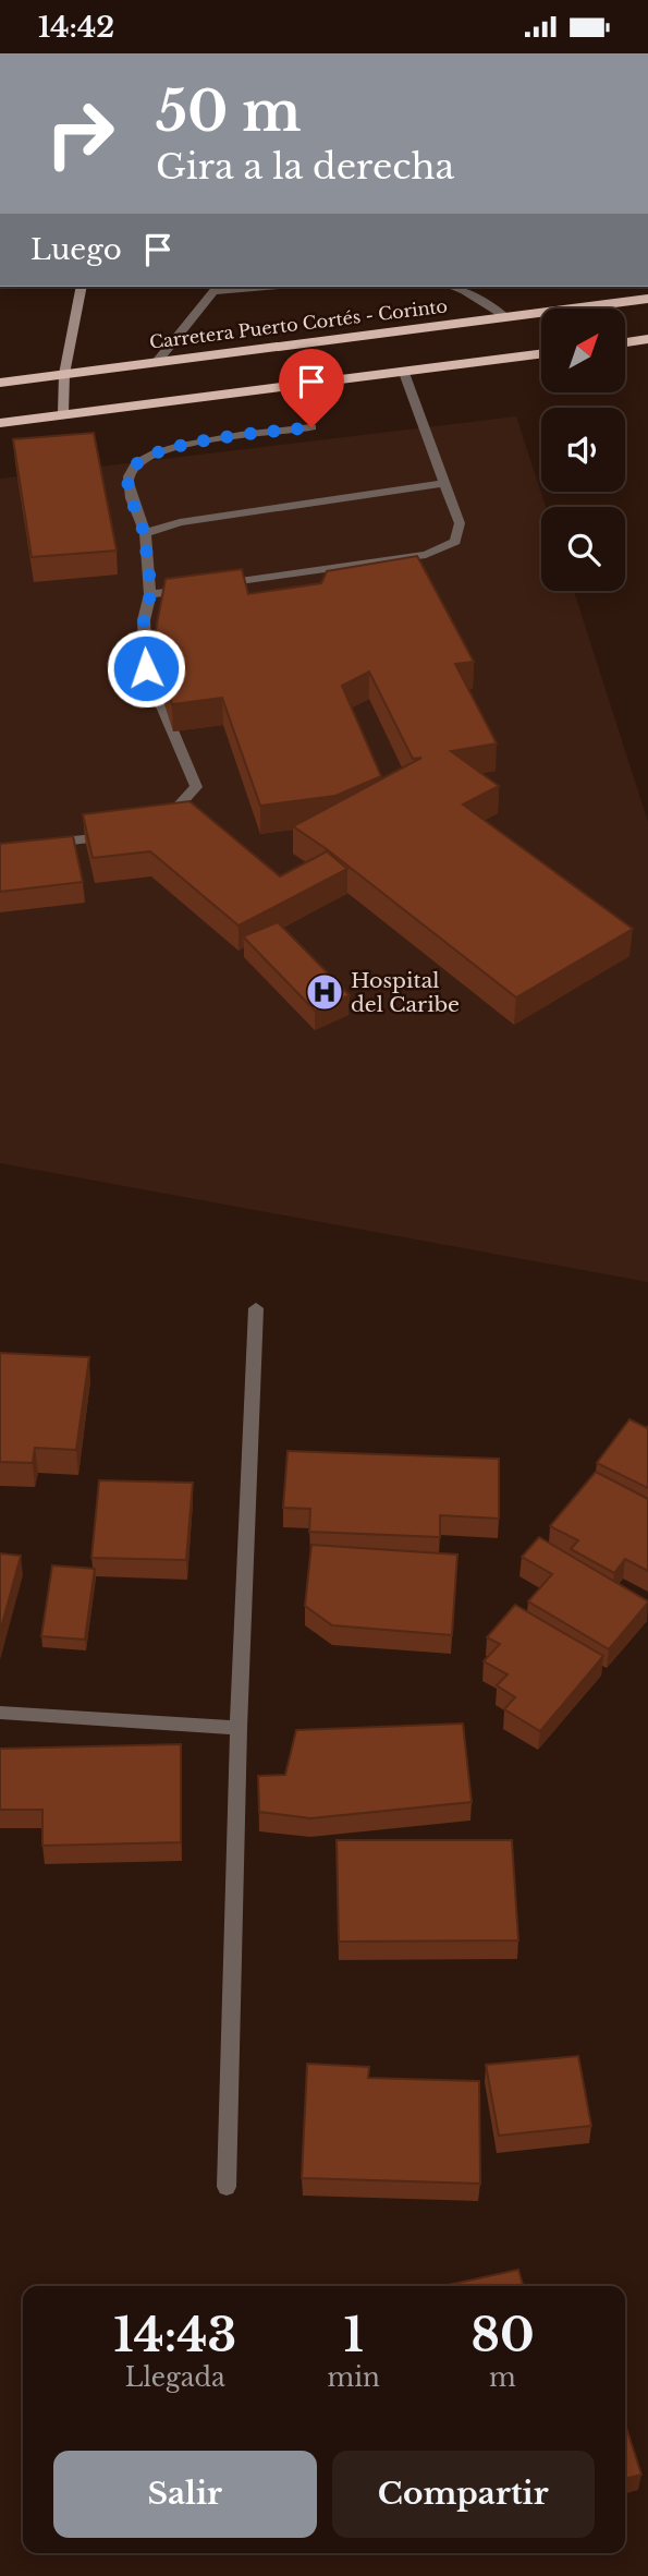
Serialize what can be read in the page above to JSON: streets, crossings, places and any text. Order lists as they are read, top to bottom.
{
  "streets": {
    "highway": ["Carretera Puerto Cortés - Corinto"]
  },
  "places": {
    "hospital": ["Hospital del Caribe"]
  },
  "north": "top right",
  "page": {
    "status": "14:42",
    "turn": ["50 m", "Gira a la derecha"],
    "then": "Luego",
    "eta": [
      "14:43",
      "Llegada",
      "1",
      "min",
      "80",
      "m"
    ],
    "buttons": ["Salir", "Compartir"]
  }
}
